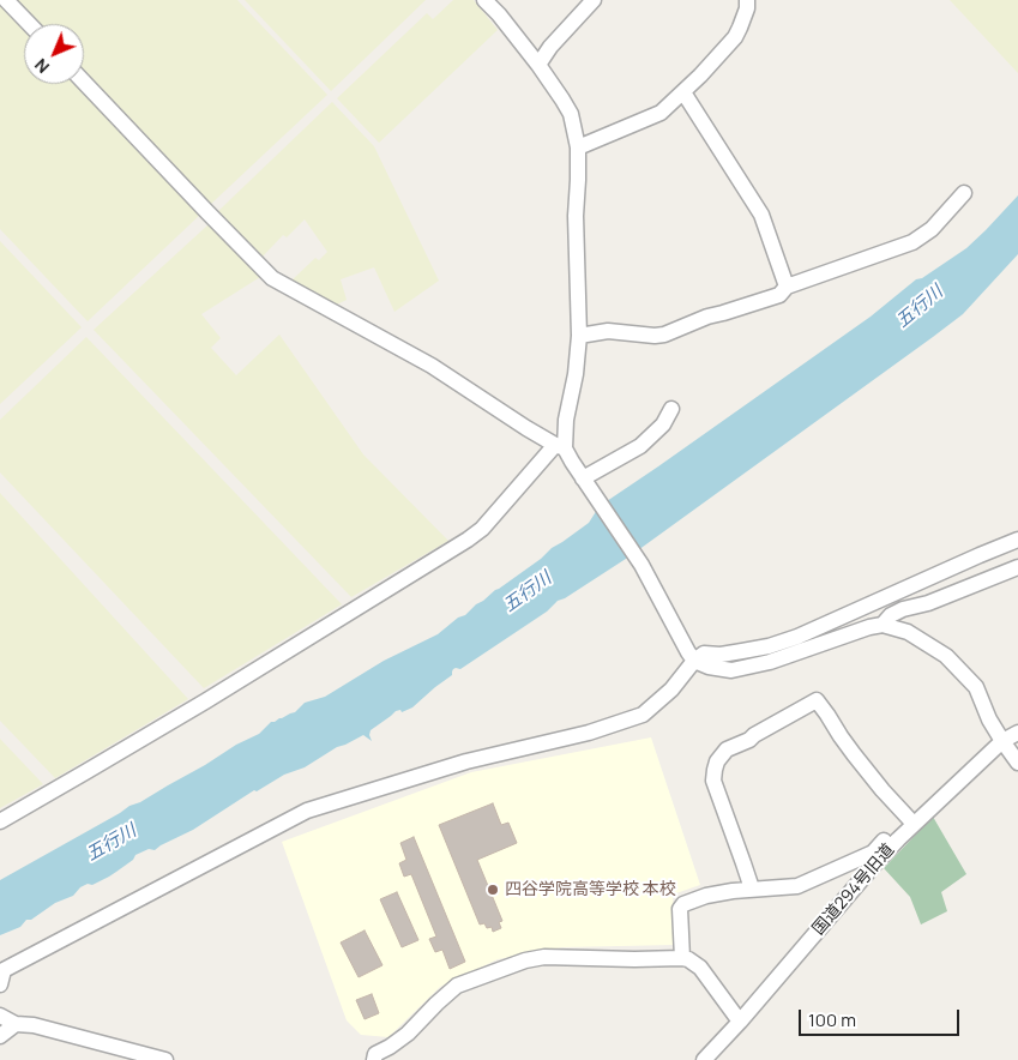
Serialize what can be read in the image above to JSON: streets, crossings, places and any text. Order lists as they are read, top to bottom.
{
  "streets": {
    "street": ["国道294号旧道"]
  },
  "water": ["五行川"],
  "places": ["四谷学院高等学校 本校"],
  "scale_bar": "100 m",
  "north": "bottom left"
}
